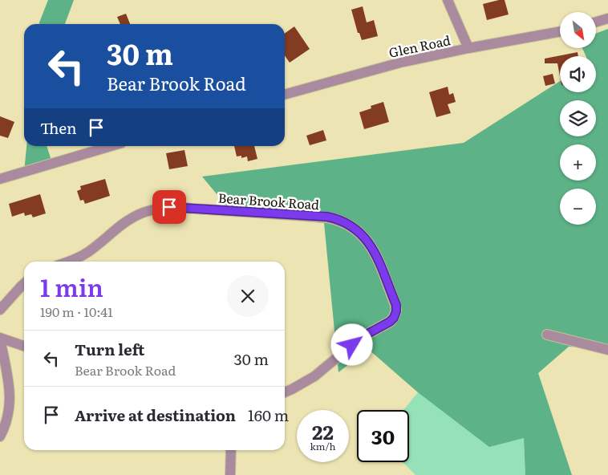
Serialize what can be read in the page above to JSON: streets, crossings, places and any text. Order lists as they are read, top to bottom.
{
  "streets": {
    "street": ["Glen Road", "Bear Brook Road"]
  },
  "north": "bottom right",
  "page": {
    "map_buttons": ["+", "−"],
    "turn": ["30 m", "Bear Brook Road"],
    "then": "Then",
    "heading": ["1 min", "190 m · 10:41"],
    "list": [
      {
        "name": "Turn left",
        "note": "Bear Brook Road",
        "value": "30 m"
      },
      {
        "name": "Arrive at destination",
        "value": "160 m"
      }
    ],
    "speed": "22 km/h",
    "limit": "30"
  }
}
